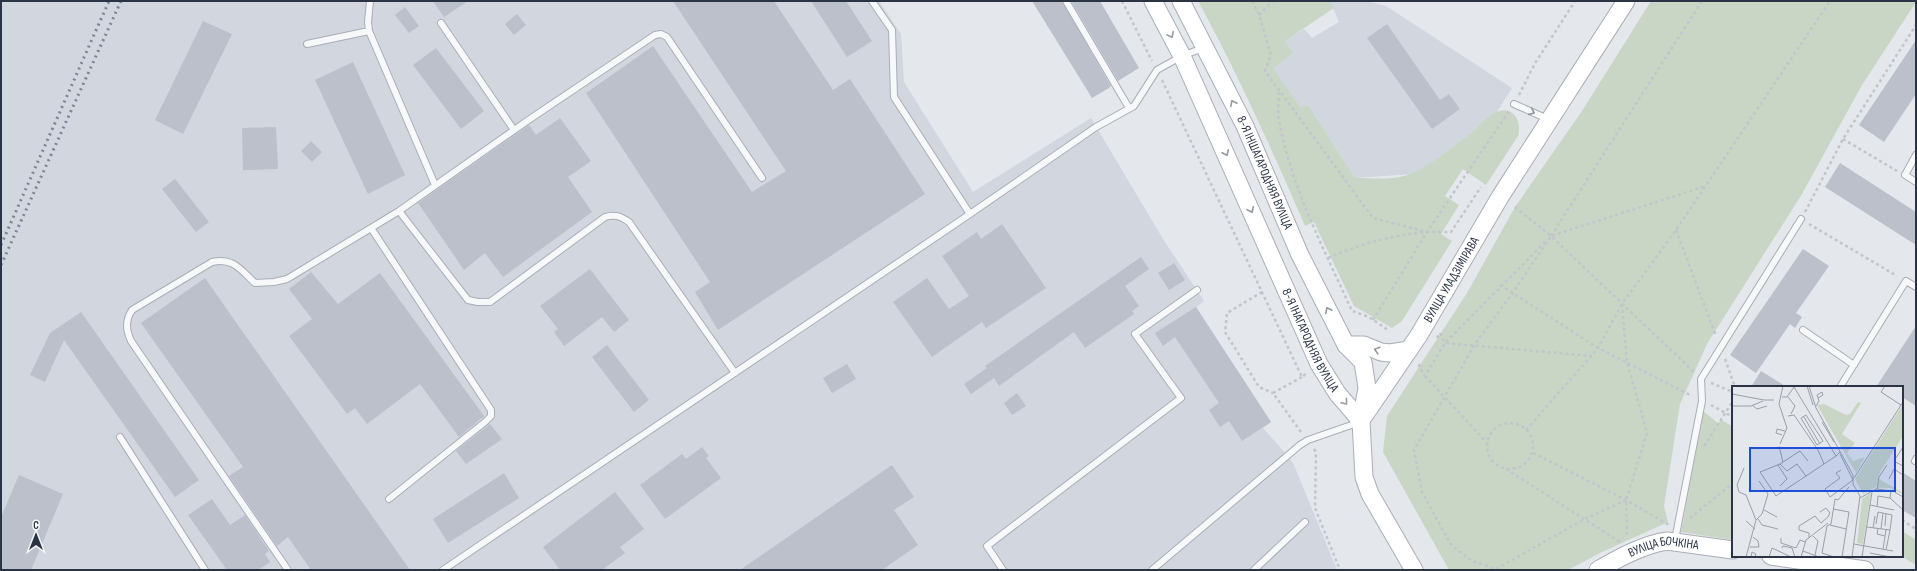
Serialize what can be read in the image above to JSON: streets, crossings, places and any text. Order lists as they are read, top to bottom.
{
  "streets": {
    "main road": [
      "8-Я ІНШАГАРОДНЯЯ ВУЛІЦА",
      "ВУЛІЦА УЛАДЗІМІРАВА",
      "8-Я ІНАГАРОДНЯЯ ВУЛІЦА",
      "ВУЛІЦА БОЧКІНА"
    ]
  },
  "crossings": [
    ["ВУЛІЦА УЛАДЗІМІРАВА", "8-Я ІНАГАРОДНЯЯ ВУЛІЦА"]
  ],
  "one_way": ["8-Я ІНШАГАРОДНЯЯ ВУЛІЦА", "8-Я ІНАГАРОДНЯЯ ВУЛІЦА"],
  "north": "top"
}
